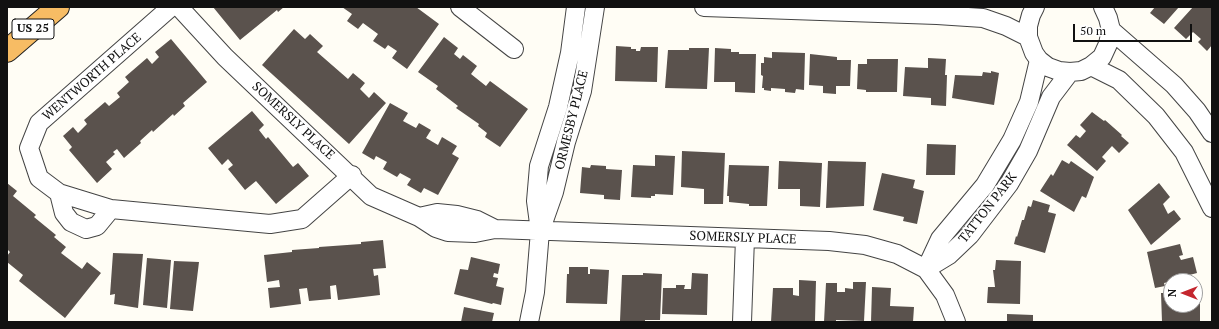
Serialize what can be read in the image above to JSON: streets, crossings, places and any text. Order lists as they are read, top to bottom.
{
  "streets": {
    "highway": ["US 25"],
    "street": [
      "WENTWORTH PLACE",
      "ORMESBY PLACE",
      "SOMERSLY PLACE",
      "TATTON PARK"
    ]
  },
  "crossings": [
    ["WENTWORTH PLACE", "SOMERSLY PLACE"],
    ["ORMESBY PLACE", "SOMERSLY PLACE"],
    ["SOMERSLY PLACE", "TATTON PARK"]
  ],
  "scale_bar": "50 m",
  "north": "left"
}
